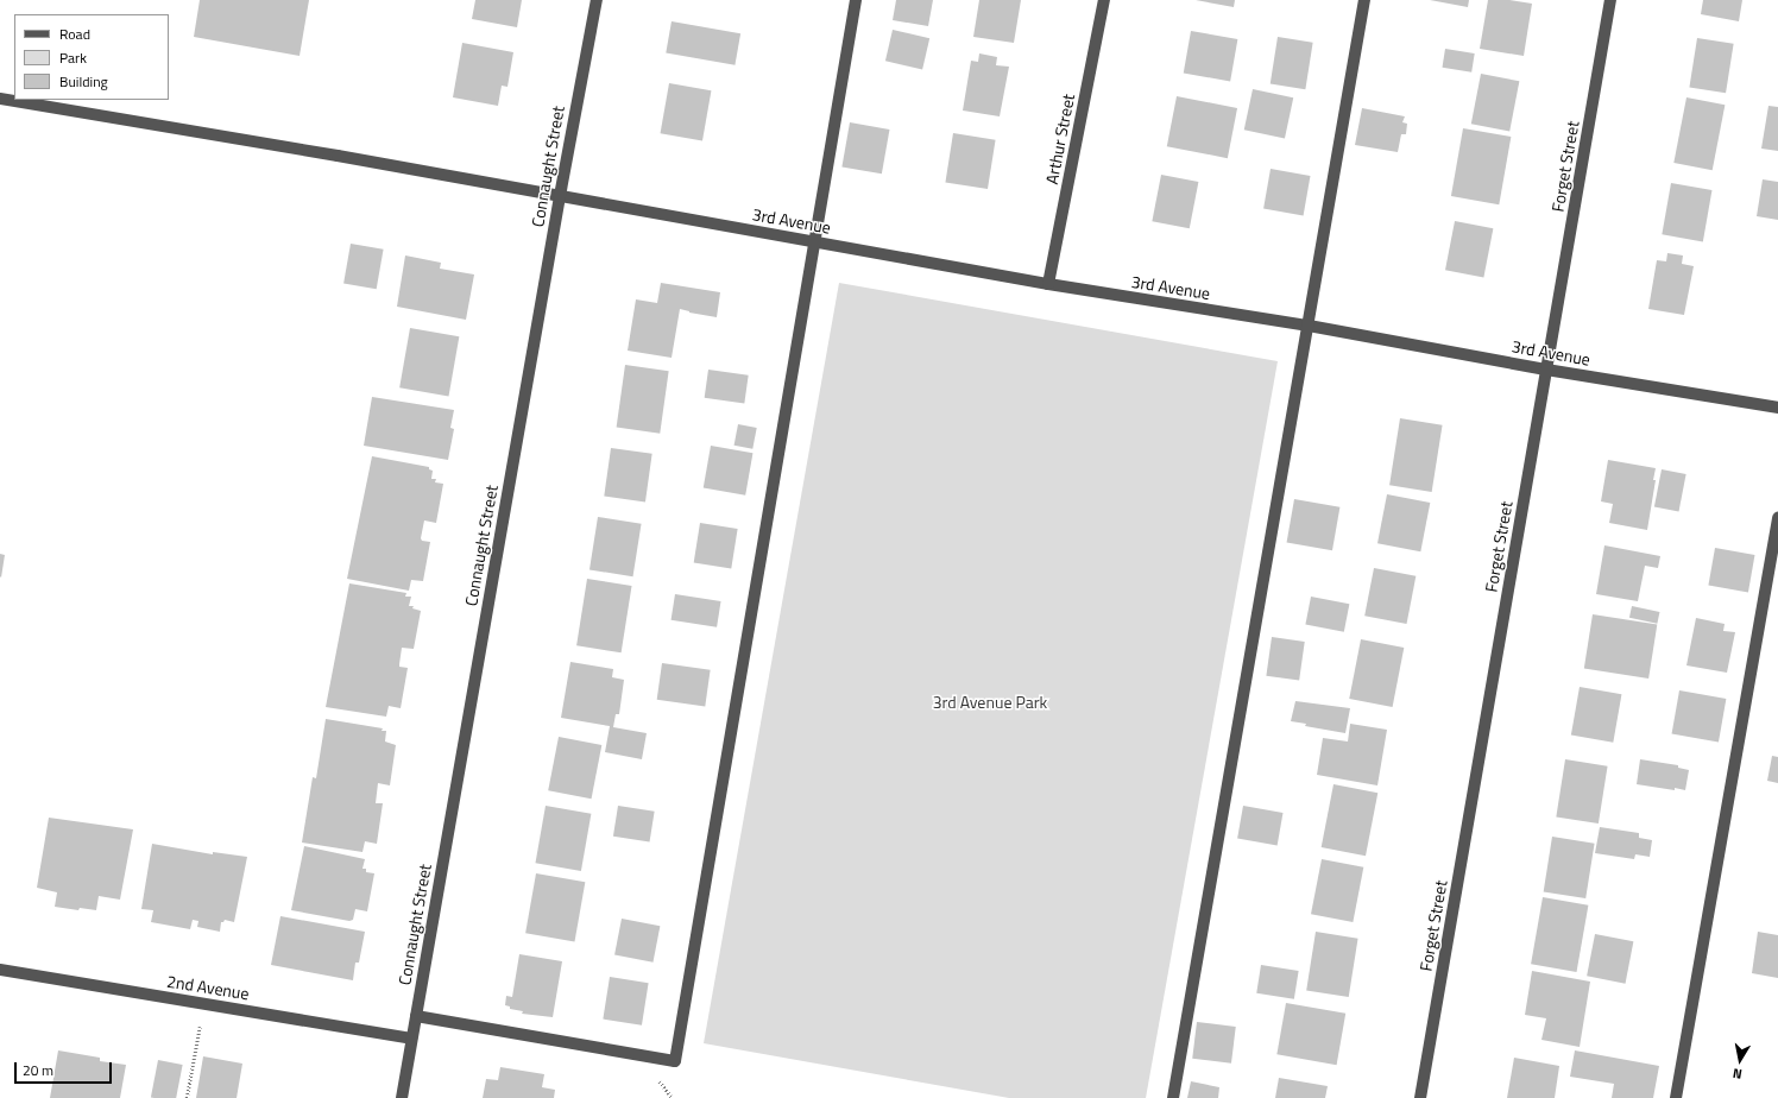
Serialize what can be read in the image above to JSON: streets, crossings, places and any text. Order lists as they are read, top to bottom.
{
  "streets": {
    "street": [
      "Arthur Street",
      "Connaught Street",
      "Forget Street",
      "3rd Avenue",
      "2nd Avenue"
    ]
  },
  "crossings": [
    ["Arthur Street", "3rd Avenue"],
    ["Connaught Street", "3rd Avenue"],
    ["Connaught Street", "2nd Avenue"],
    ["Forget Street", "3rd Avenue"]
  ],
  "parks": ["3rd Avenue Park"],
  "legend": ["Road", "Park", "Building"],
  "scale_bar": "20 m",
  "north": "bottom"
}
